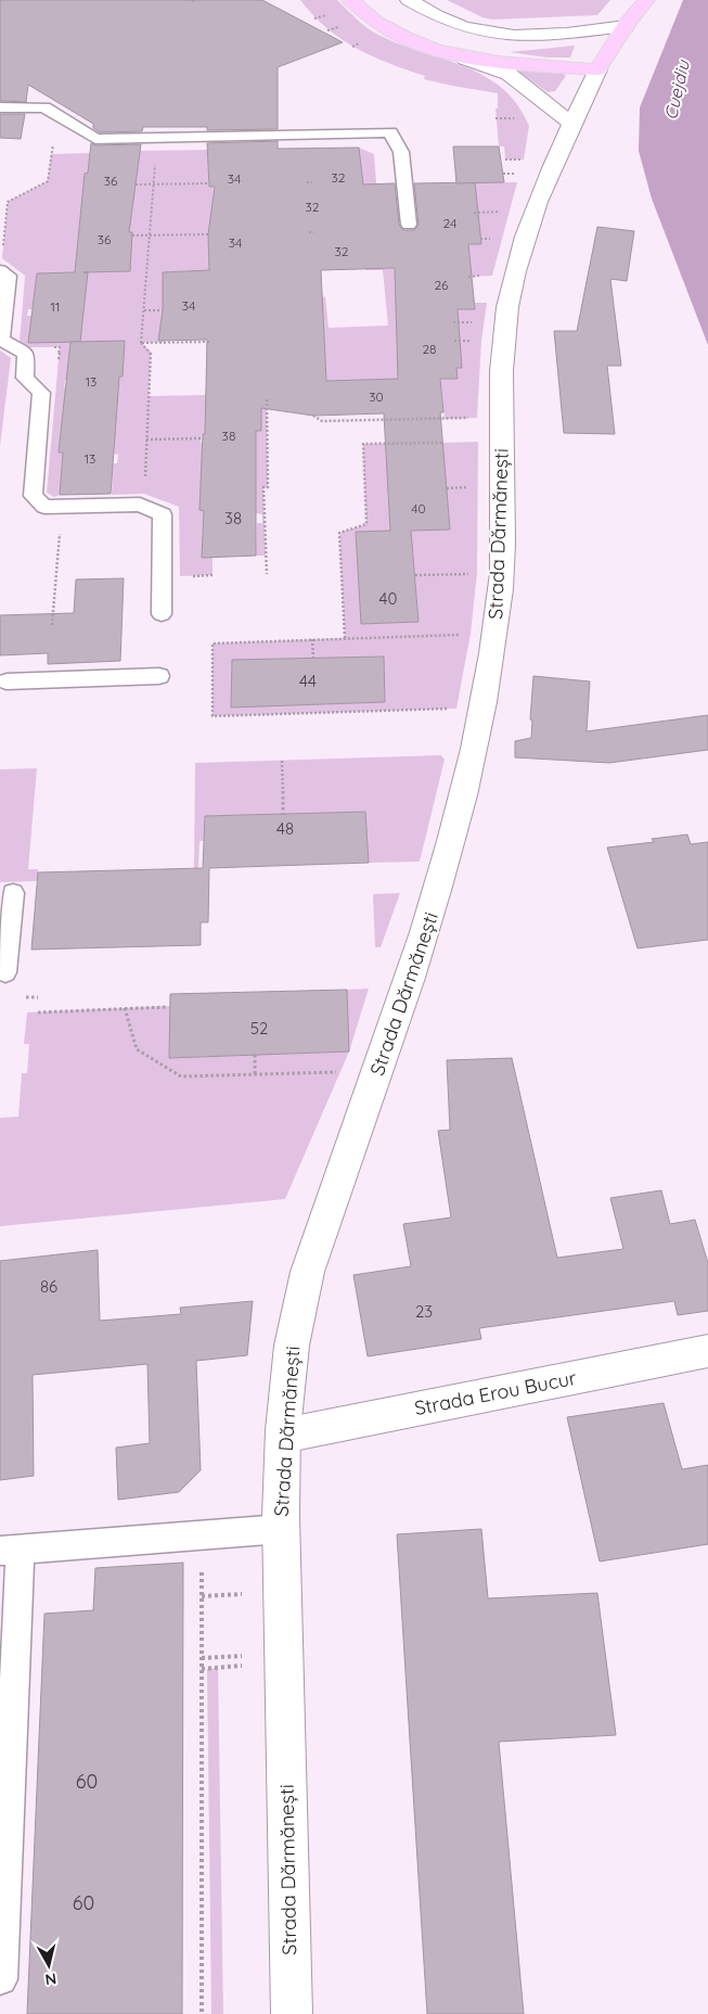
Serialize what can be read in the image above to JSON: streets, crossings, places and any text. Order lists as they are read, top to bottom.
{
  "streets": {
    "main road": ["Strada Dărmănești"],
    "street": ["Strada Erou Bucur"]
  },
  "crossings": [
    ["Strada Dărmănești", "Strada Erou Bucur"]
  ],
  "water": ["Cuejdiu"],
  "house_numbers": [
    "32",
    "34",
    "36",
    "32",
    "24",
    "36",
    "34",
    "32",
    "26",
    "34",
    "11",
    "28",
    "13",
    "30",
    "38",
    "13",
    "40",
    "38",
    "40",
    "44",
    "48",
    "52",
    "86",
    "23",
    "60",
    "60"
  ],
  "north": "bottom"
}
